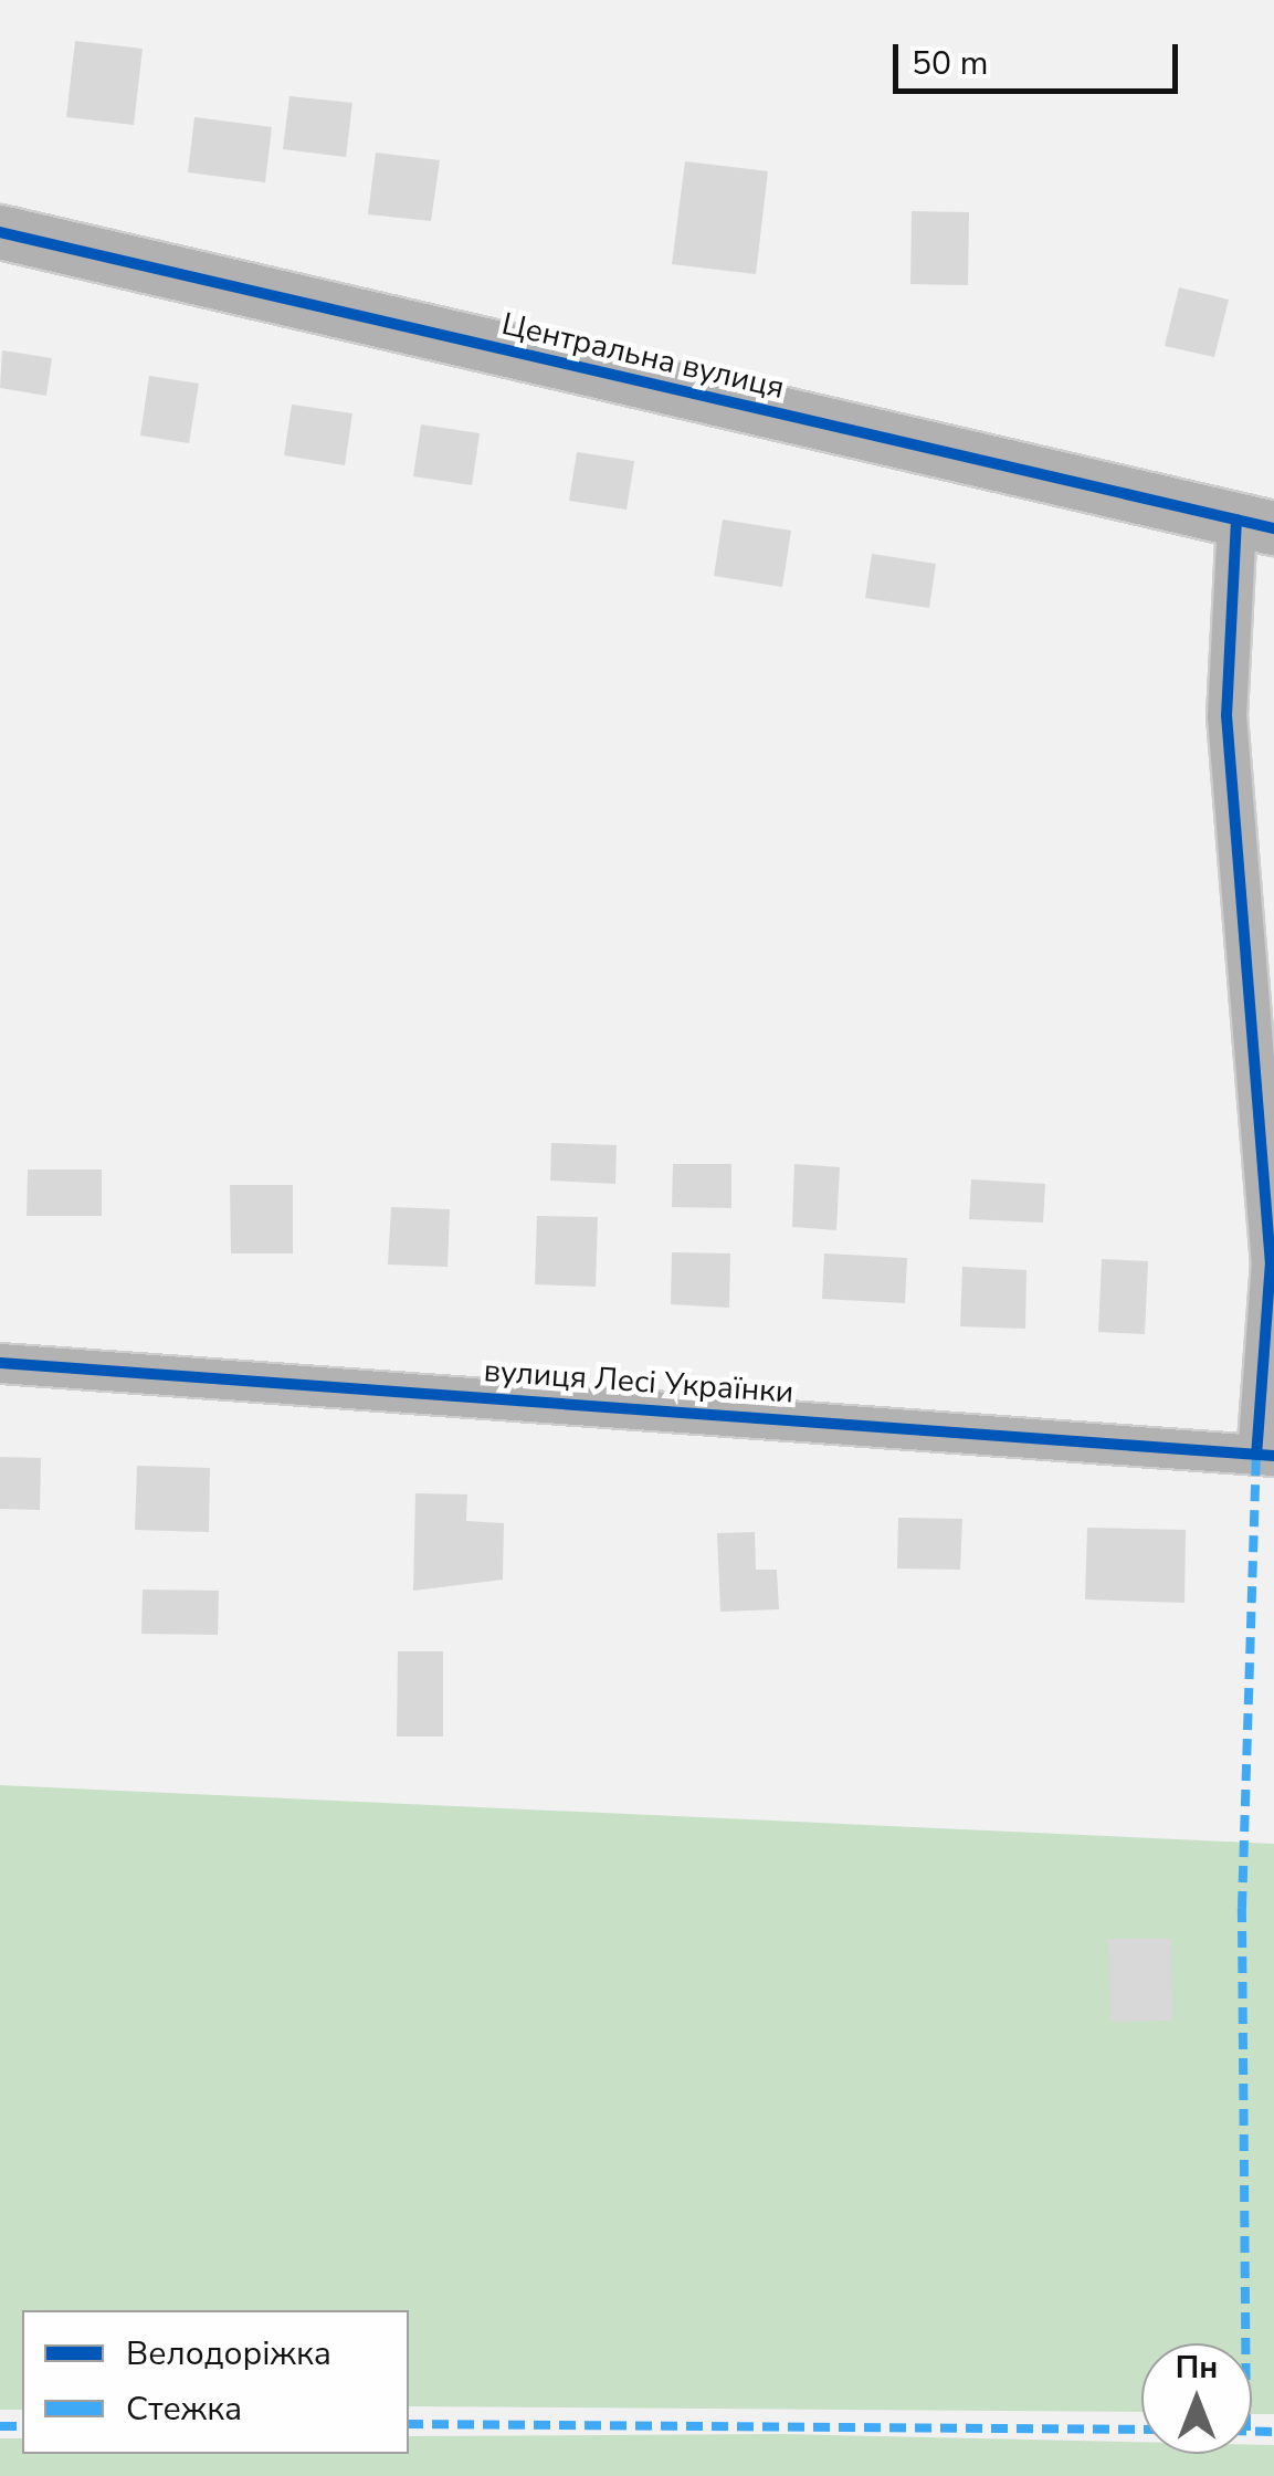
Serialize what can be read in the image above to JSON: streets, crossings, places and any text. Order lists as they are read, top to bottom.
{
  "streets": {
    "street": ["Центральна вулиця", "вулиця Лесі Українки"]
  },
  "legend": ["Велодоріжка", "Стежка"],
  "scale_bar": "50 m",
  "north": "top"
}
